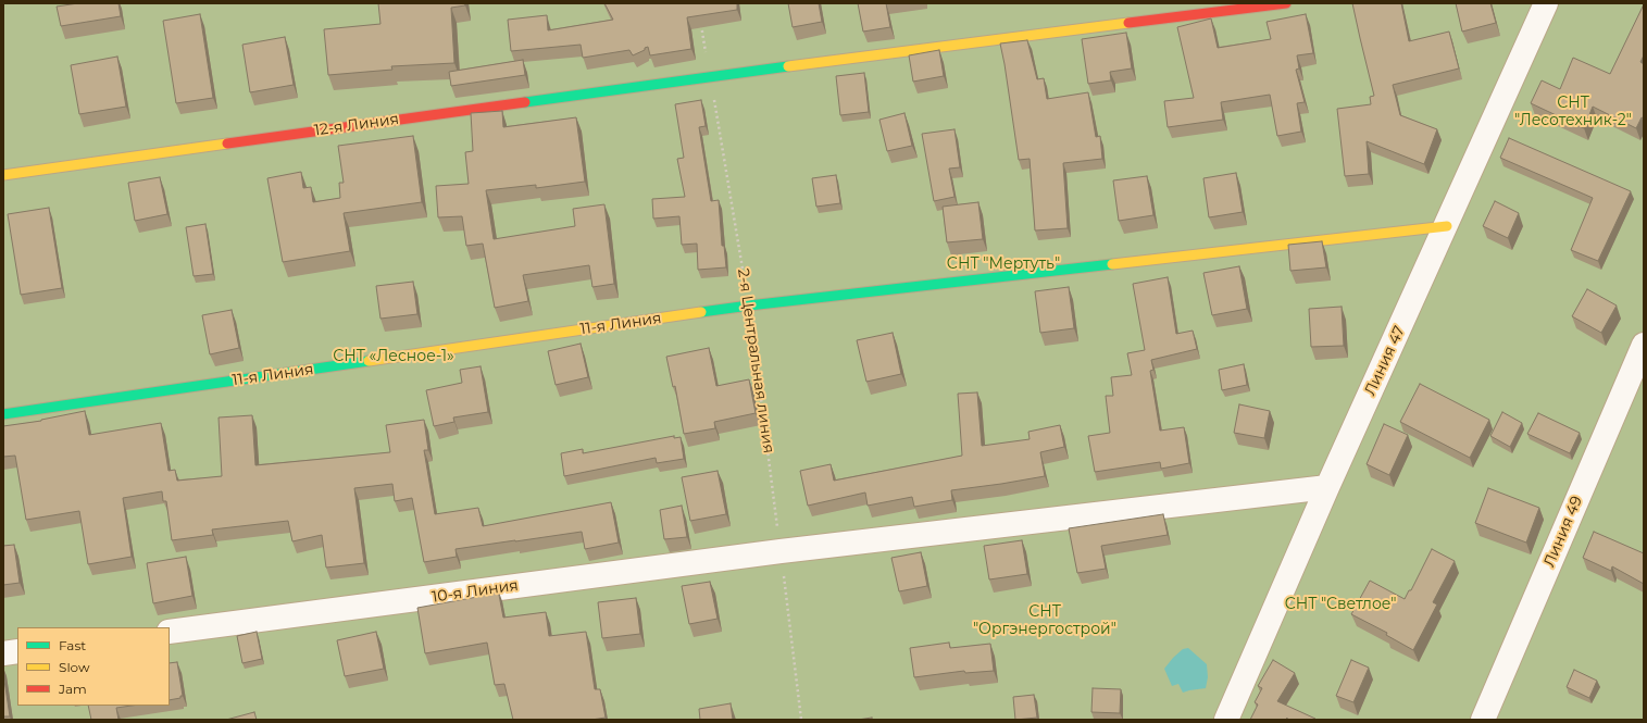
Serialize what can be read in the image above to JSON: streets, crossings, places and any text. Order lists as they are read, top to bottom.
{
  "streets": {
    "street": [
      "12-я Линия",
      "11-я Линия",
      "Линия 47",
      "Линия 49",
      "10-я Линия"
    ],
    "path": ["2-я Центральная линия"]
  },
  "crossings": [
    ["12-я Линия", "2-я Центральная линия"],
    ["11-я Линия", "2-я Центральная линия"],
    ["11-я Линия", "Линия 47"],
    ["2-я Центральная линия", "10-я Линия"],
    ["Линия 47", "10-я Линия"]
  ],
  "parks": [
    "СНТ \"Лесотехник-2\"",
    "СНТ \"Мертуть\"",
    "СНТ «Лесное-1»",
    "СНТ \"Светлое\"",
    "СНТ \"Оргэнергострой\""
  ],
  "legend": ["Fast", "Slow", "Jam"]
}
